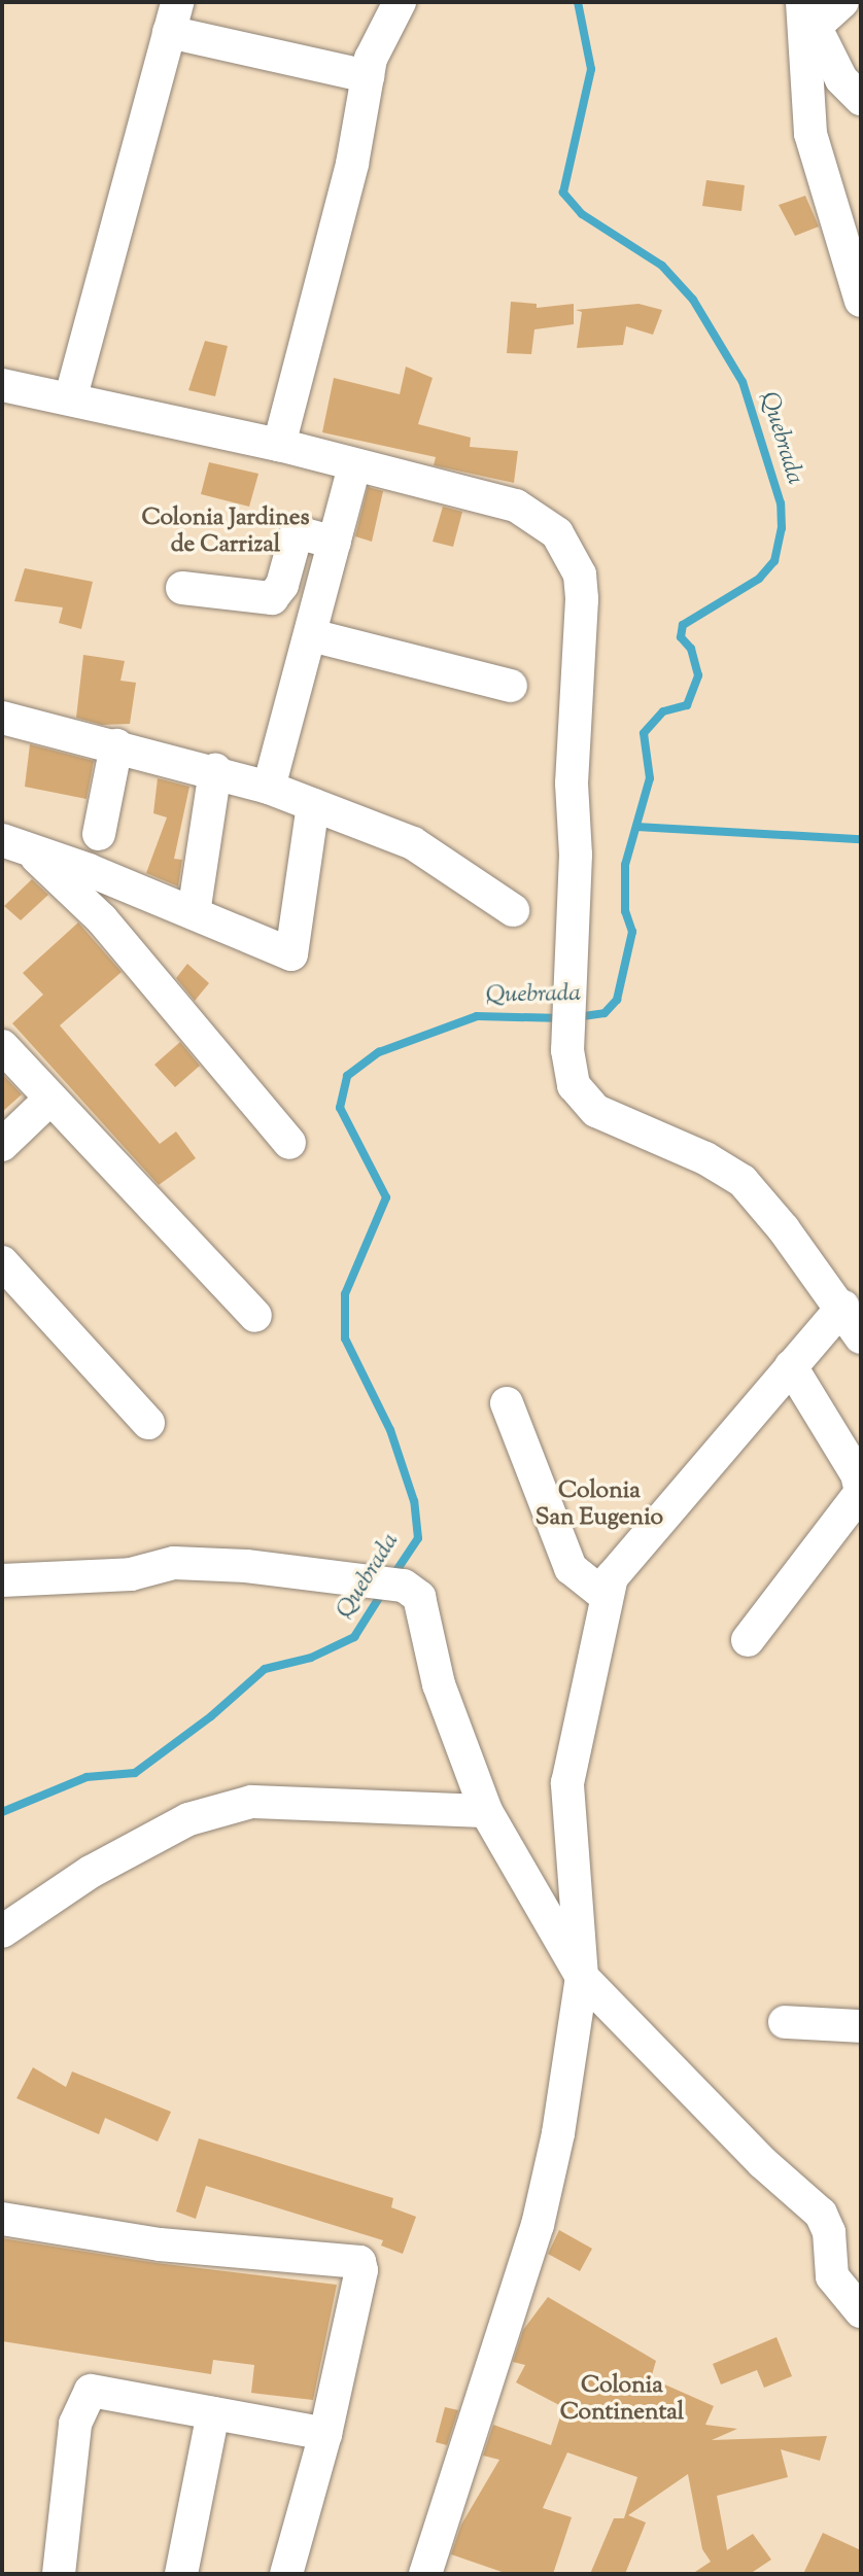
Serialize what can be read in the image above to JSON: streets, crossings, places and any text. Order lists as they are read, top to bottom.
{
  "districts": ["Colonia Jardines de Carrizal", "Colonia San Eugenio", "Colonia Continental"],
  "water": ["Quebrada"]
}
